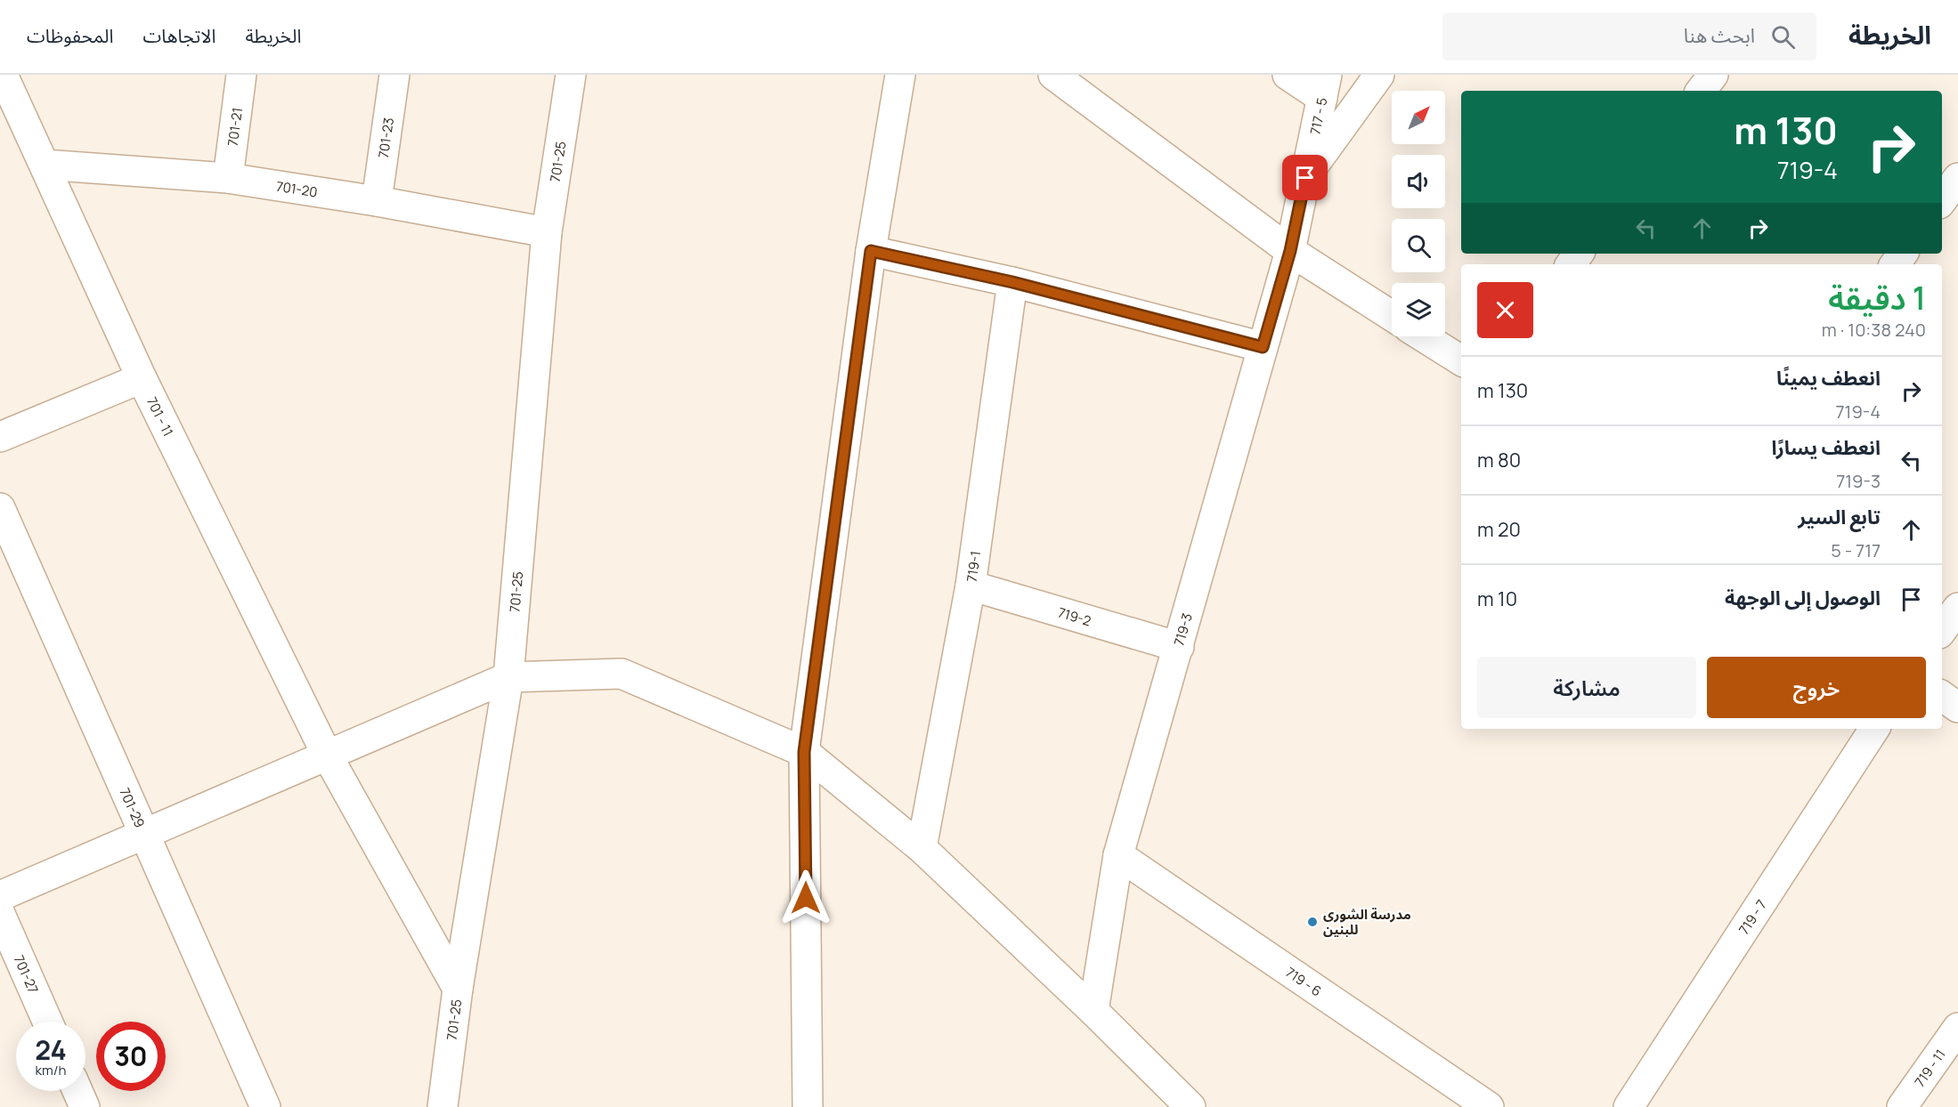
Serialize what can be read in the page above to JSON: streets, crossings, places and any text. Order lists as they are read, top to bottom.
{
  "streets": {
    "street": [
      "717 - 5",
      "701-21",
      "701-23",
      "701-25",
      "701-20",
      "701 - 11",
      "719-1",
      "719-2",
      "719-3",
      "701-29",
      "719 - 7",
      "701-27",
      "719 - 6",
      "719 - 11"
    ]
  },
  "crossings": [
    ["717 - 5", "719-3"],
    ["701-21", "701-20"],
    ["701-23", "701-20"],
    ["701-25", "701-20"],
    ["701-25", "701 - 11"],
    ["701-20", "701 - 11"],
    ["719-1", "719-2"],
    ["719-2", "719-3"],
    ["719-3", "719 - 6"]
  ],
  "places": ["مدرسة الشورى للبنين"],
  "north": "top right",
  "page": {
    "header": "الخريطة",
    "search": "ابحث هنا",
    "nav": ["الخريطة", "الاتجاهات", "المحفوظات"],
    "turn": ["130 m", "719-4"],
    "heading": ["1 دقيقة", "240 m · 10:38"],
    "list": [
      {
        "name": "انعطف يمينًا",
        "note": "719-4",
        "value": "130 m"
      },
      {
        "name": "انعطف يسارًا",
        "note": "719-3",
        "value": "80 m"
      },
      {
        "name": "تابع السير",
        "note": "717 - 5",
        "value": "20 m"
      },
      {
        "name": "الوصول إلى الوجهة",
        "value": "10 m"
      }
    ],
    "buttons": ["خروج", "مشاركة"],
    "speed": "24 km/h",
    "limit": "30"
  }
}
